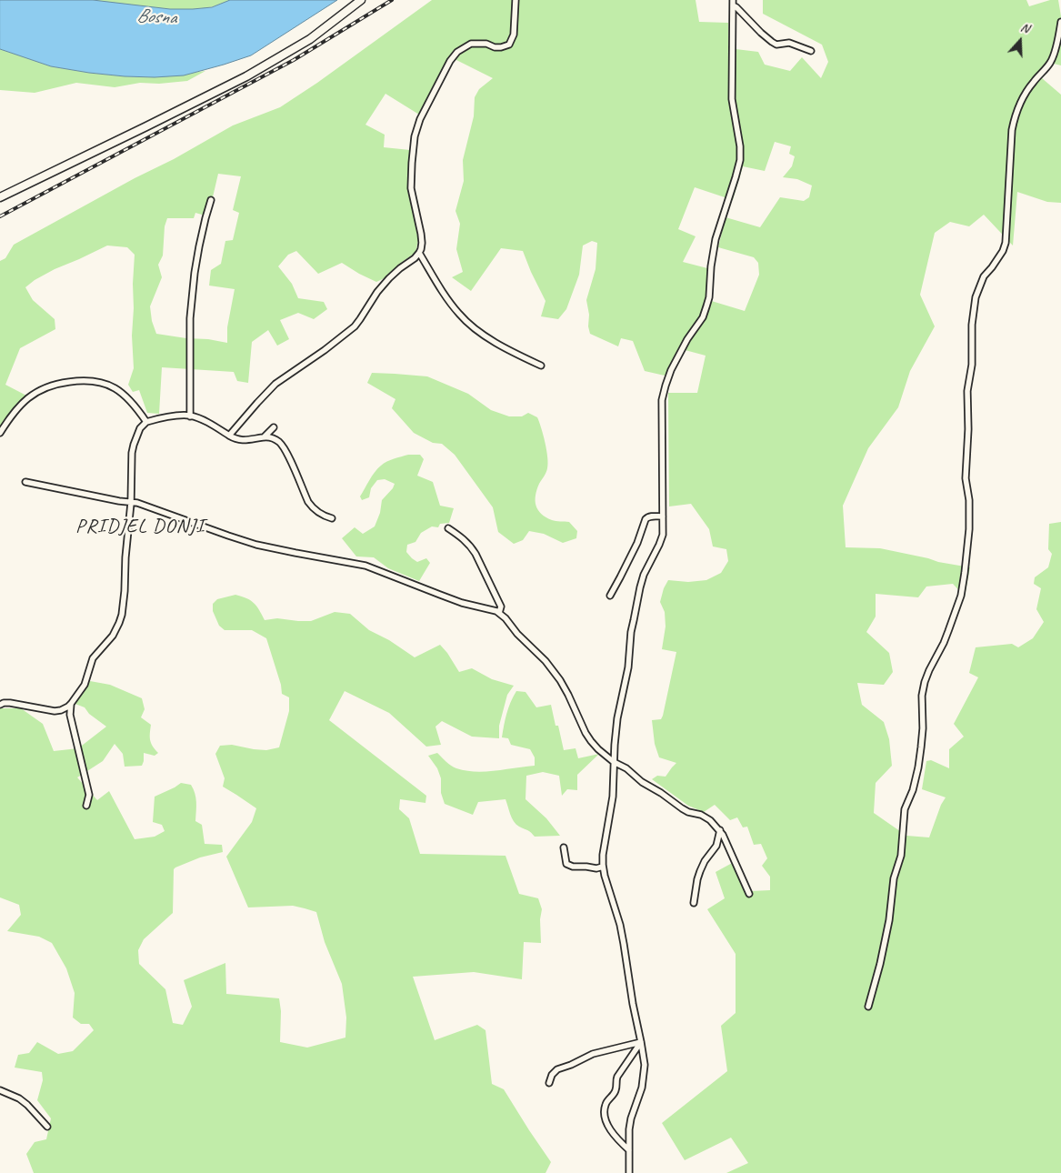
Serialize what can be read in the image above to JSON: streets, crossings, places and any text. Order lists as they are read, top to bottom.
{
  "districts": ["PRIDJEL DONJI"],
  "water": ["Bosna"],
  "north": "top"
}
